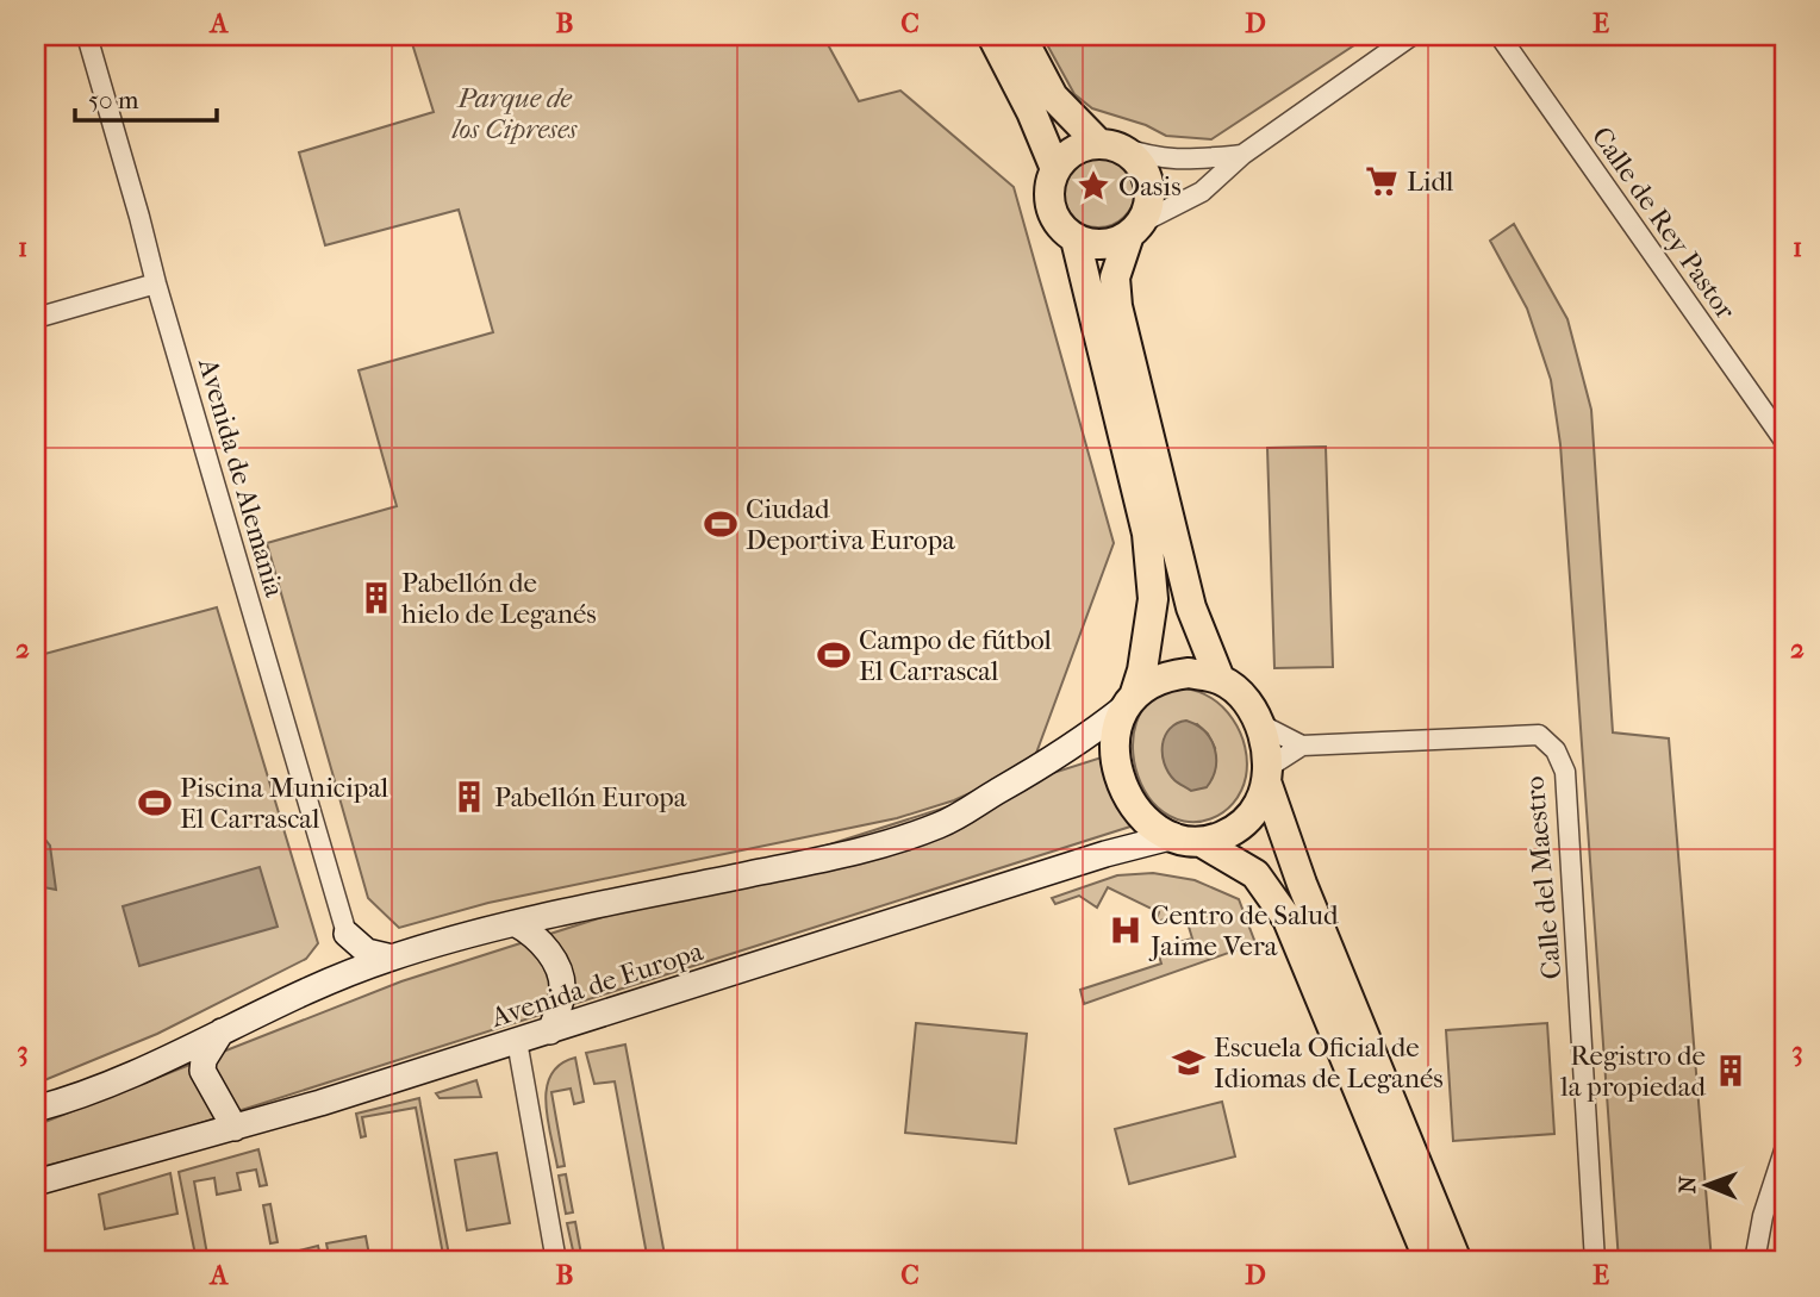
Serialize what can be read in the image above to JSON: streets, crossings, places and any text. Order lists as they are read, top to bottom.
{
  "streets": {
    "main road": ["Avenida de Europa"],
    "street": ["Calle de Rey Pastor", "Avenida de Alemania", "Calle del Maestro"]
  },
  "crossings": [
    ["Calle del Maestro", "Avenida de Europa"]
  ],
  "parks": ["Parque de los Cipreses"],
  "places": {
    "supermarket": ["Lidl"],
    "place": ["Oasis"],
    "sports": ["Ciudad Deportiva Europa", "Campo de fútbol El Carrascal", "Piscina Municipal El Carrascal"],
    "building": ["Pabellón de hielo de Leganés", "Pabellón Europa", "Registro de la propiedad"],
    "hospital": ["Centro de Salud Jaime Vera"],
    "school or university": ["Escuela Oficial de Idiomas de Leganés"]
  },
  "scale_bar": "50 m",
  "north": "left",
  "grid": {
    "columns": [
      "A",
      "B",
      "C",
      "D",
      "E"
    ],
    "rows": ["1", "2", "3"]
  }
}
